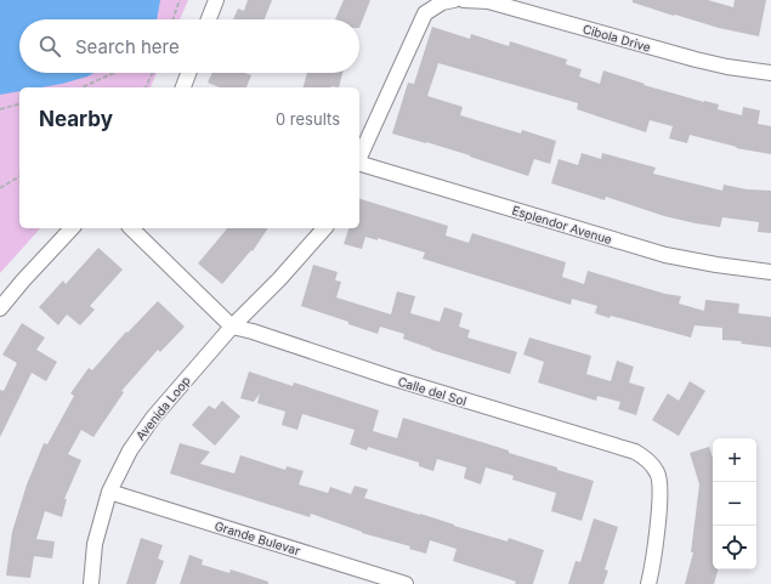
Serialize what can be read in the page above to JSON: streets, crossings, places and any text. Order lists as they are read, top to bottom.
{
  "streets": {
    "street": [
      "Cibola Drive",
      "Esplendor Avenue",
      "Calle del Sol",
      "Avenida Loop",
      "Grande Bulevar"
    ]
  },
  "crossings": [
    ["Calle del Sol", "Avenida Loop"],
    ["Avenida Loop", "Grande Bulevar"]
  ],
  "page": {
    "search": "Search here",
    "heading": ["Nearby", "0 results"],
    "map_buttons": ["+", "−"]
  }
}
